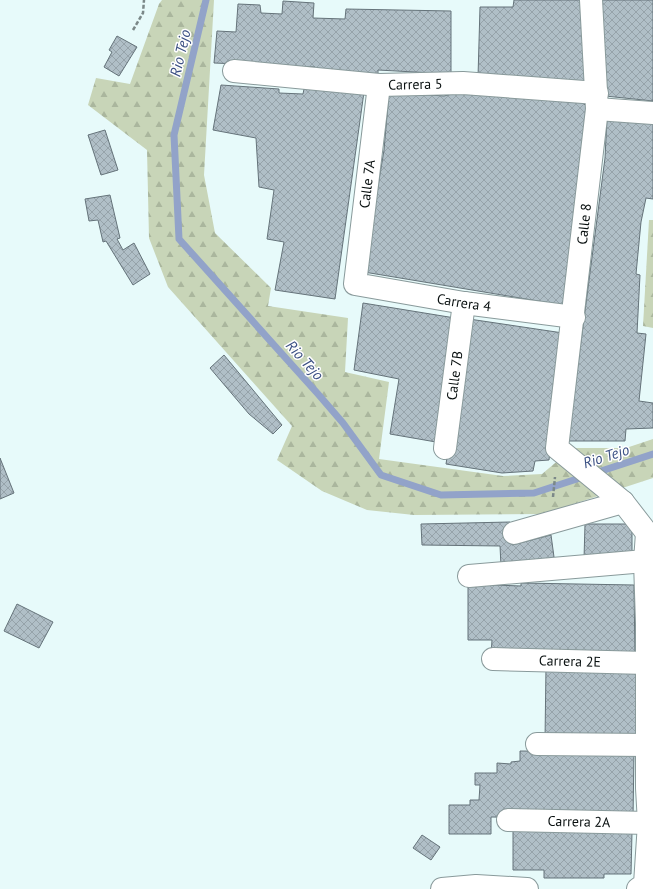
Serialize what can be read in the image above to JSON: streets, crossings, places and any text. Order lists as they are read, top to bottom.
{
  "streets": {
    "street": [
      "Carrera 5",
      "Calle 7A",
      "Calle 8",
      "Carrera 4",
      "Calle 7B",
      "Carrera 2E",
      "Carrera 2A"
    ]
  },
  "crossings": [
    ["Carrera 5", "Calle 7A"],
    ["Carrera 5", "Calle 8"],
    ["Calle 7A", "Carrera 4"],
    ["Calle 8", "Carrera 4"],
    ["Carrera 4", "Calle 7B"]
  ],
  "water": ["Rio Tejo"]
}
